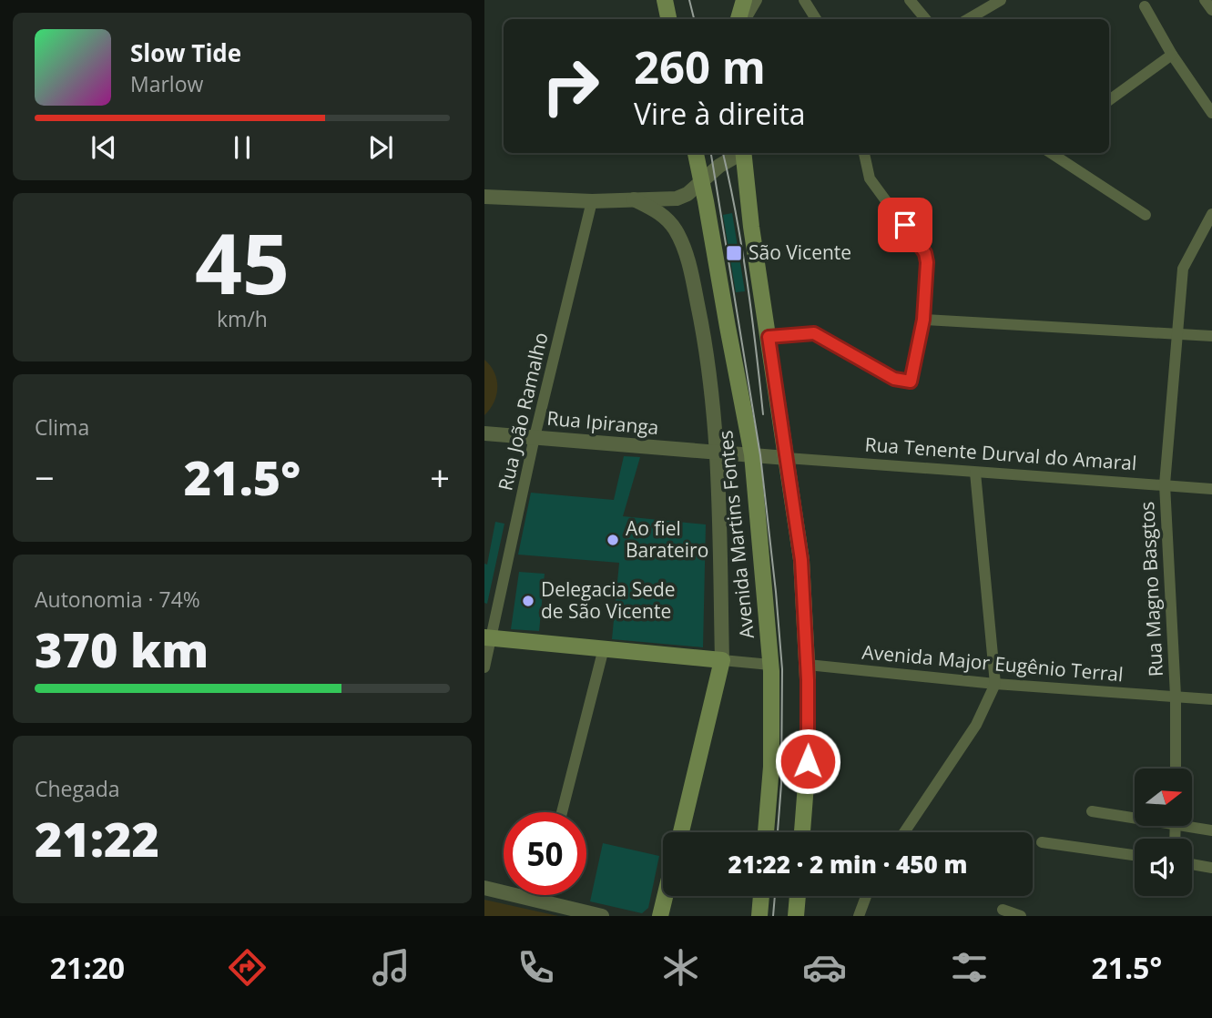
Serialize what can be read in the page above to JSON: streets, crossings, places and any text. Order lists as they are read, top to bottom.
{
  "streets": {
    "main road": ["Avenida Martins Fontes"],
    "street": [
      "Rua João Ramalho",
      "Rua Ipiranga",
      "Rua Tenente Durval do Amaral",
      "Rua Magno Basgtos",
      "Avenida Major Eugênio Terral"
    ]
  },
  "crossings": [
    ["Rua João Ramalho", "Rua Ipiranga"],
    ["Rua Tenente Durval do Amaral", "Rua Magno Basgtos"],
    ["Rua Magno Basgtos", "Avenida Major Eugênio Terral"]
  ],
  "places": {
    "transit": ["São Vicente"],
    "other": ["Ao fiel Barateiro", "Delegacia Sede de São Vicente"]
  },
  "north": "right",
  "page": {
    "turn": ["260 m", "Vire à direita"],
    "song": ["Slow Tide", "Marlow"],
    "tile": [
      ["45", "km/h"],
      "Clima",
      ["Autonomia · 74%", "370 km"],
      ["Chegada", "21:22"]
    ],
    "heat": ["−", "21.5°", "+"],
    "limit": "50",
    "trip": "21:22 · 2 min · 450 m",
    "tabs": ["21:20", "21.5°"]
  }
}
